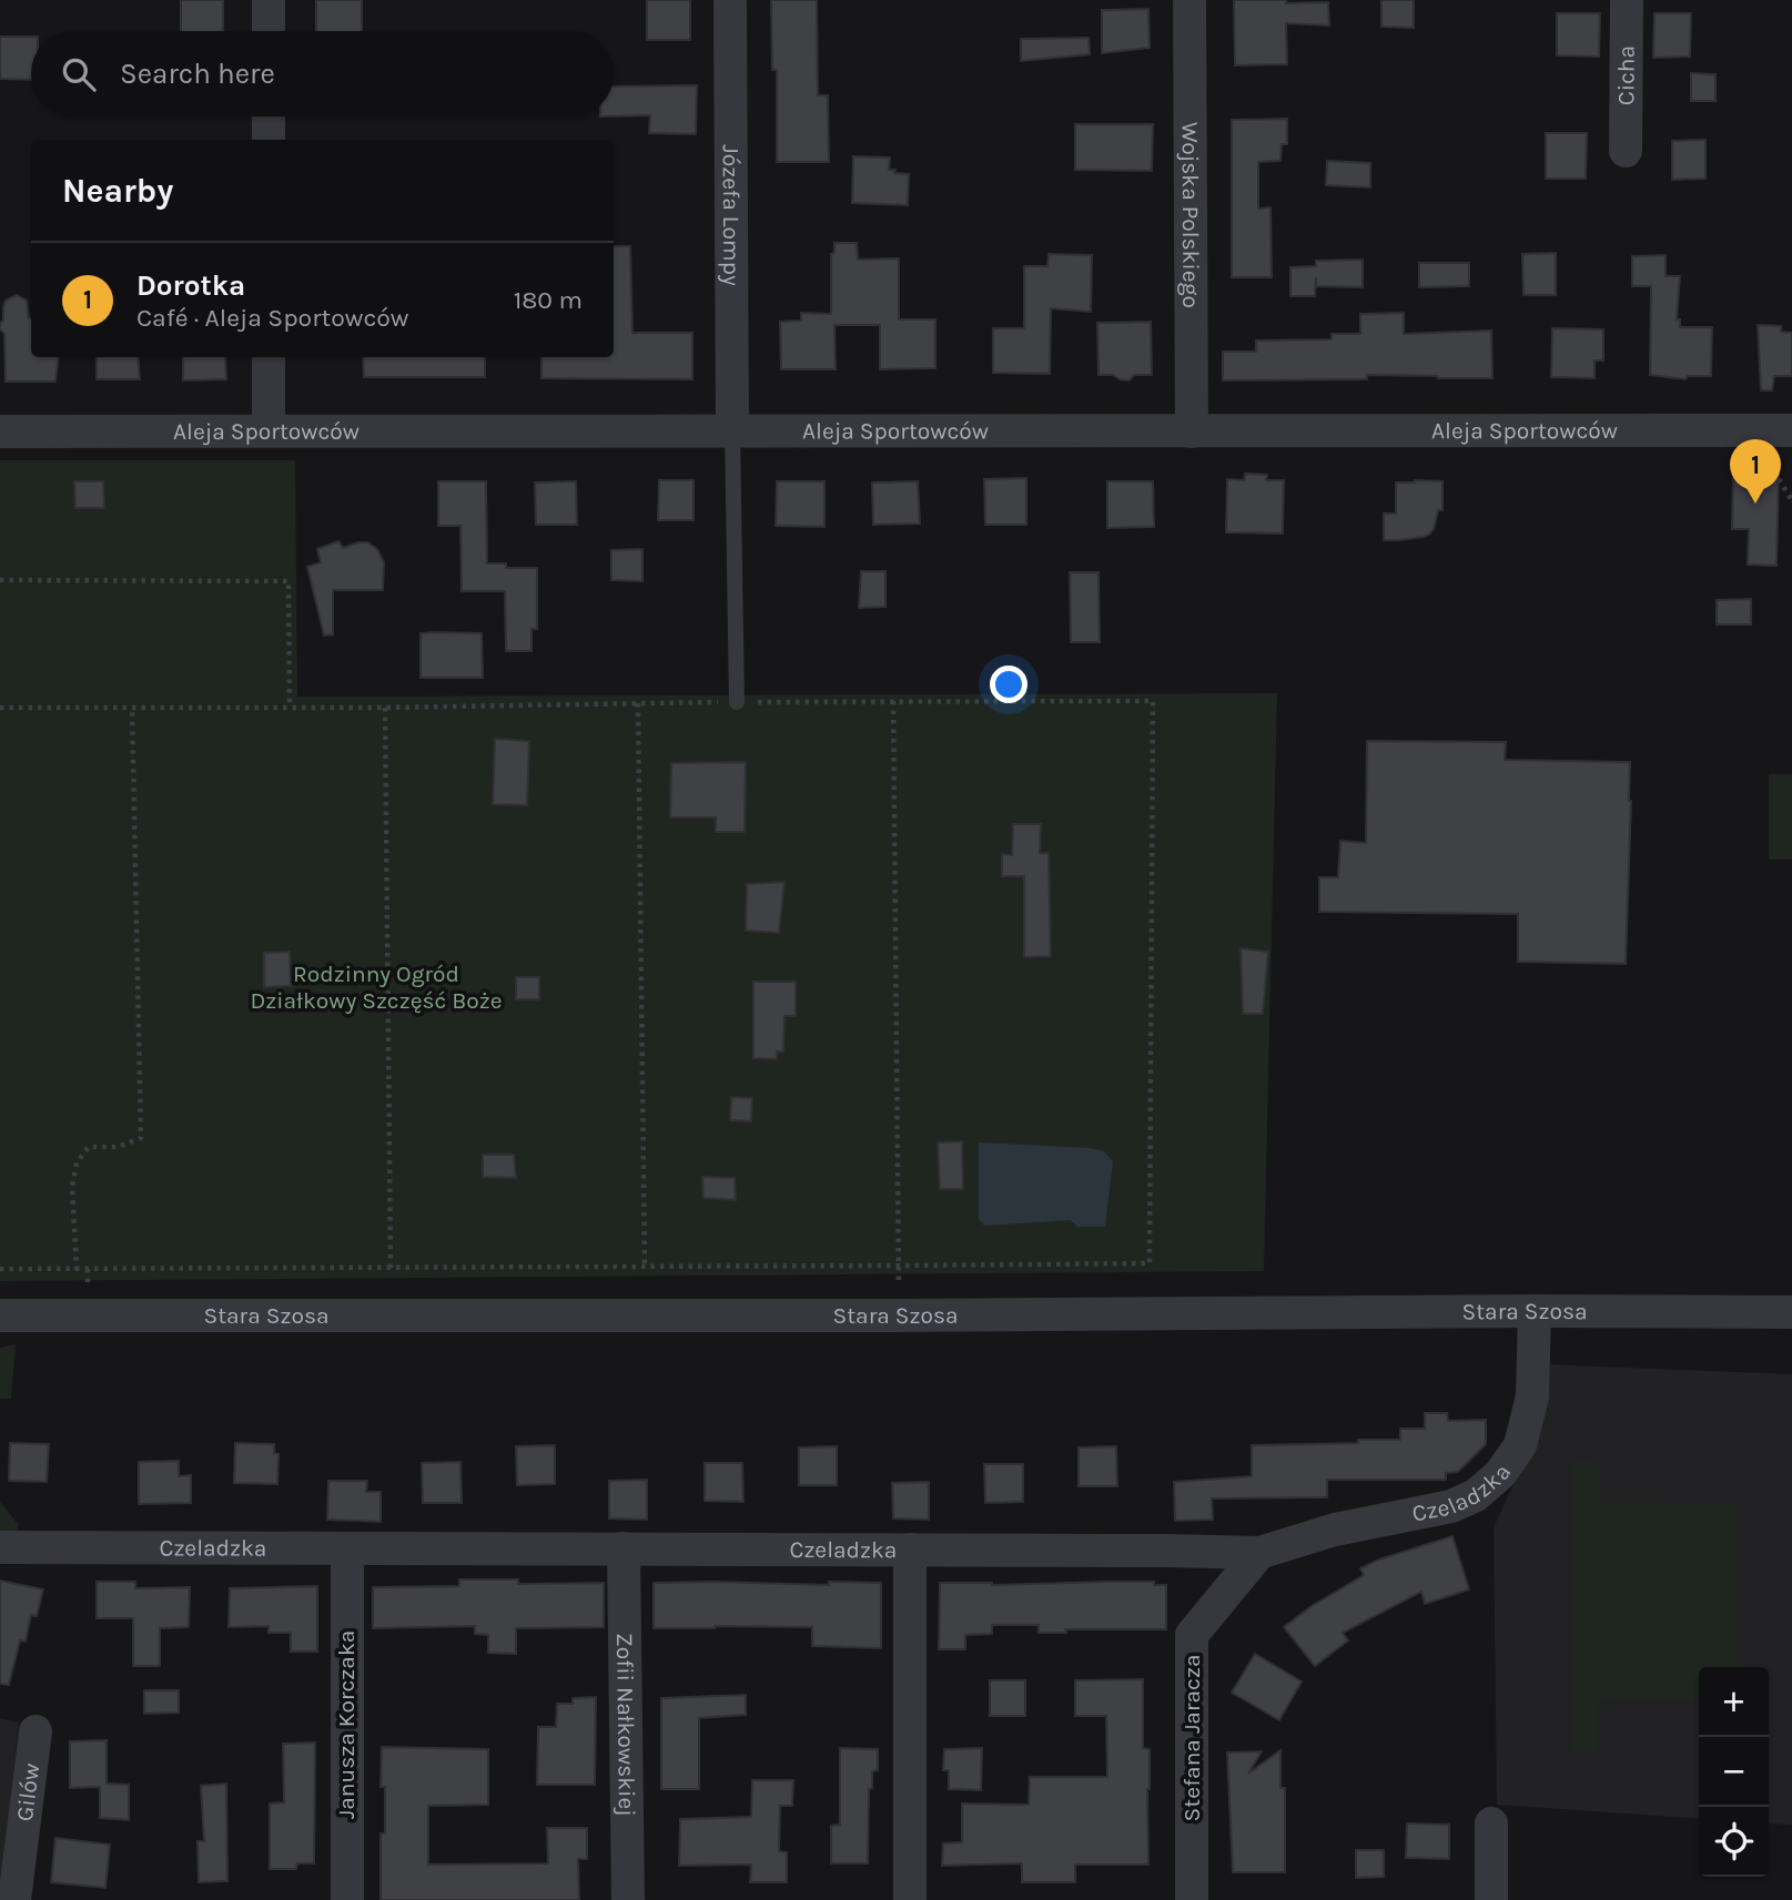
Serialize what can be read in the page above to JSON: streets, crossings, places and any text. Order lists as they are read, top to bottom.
{
  "streets": {
    "street": [
      "Cicha",
      "Józefa Lompy",
      "Wojska Polskiego",
      "Aleja Sportowców",
      "Stara Szosa",
      "Czeladzka",
      "Janusza Korczaka",
      "Zofii Nałkowskiej",
      "Stefana Jaracza",
      "Gilów"
    ]
  },
  "crossings": [
    ["Józefa Lompy", "Aleja Sportowców"],
    ["Wojska Polskiego", "Aleja Sportowców"],
    ["Stara Szosa", "Czeladzka"],
    ["Czeladzka", "Janusza Korczaka"],
    ["Czeladzka", "Zofii Nałkowskiej"],
    ["Czeladzka", "Stefana Jaracza"]
  ],
  "parks": ["Rodzinny Ogród Działkowy Szczęść Boże"],
  "page": {
    "search": "Search here",
    "heading": "Nearby",
    "list": [
      {
        "mark": "1",
        "name": "Dorotka",
        "note": "Café · Aleja Sportowców",
        "value": "180 m"
      }
    ],
    "pins": "1",
    "map_buttons": ["+", "−"]
  }
}
